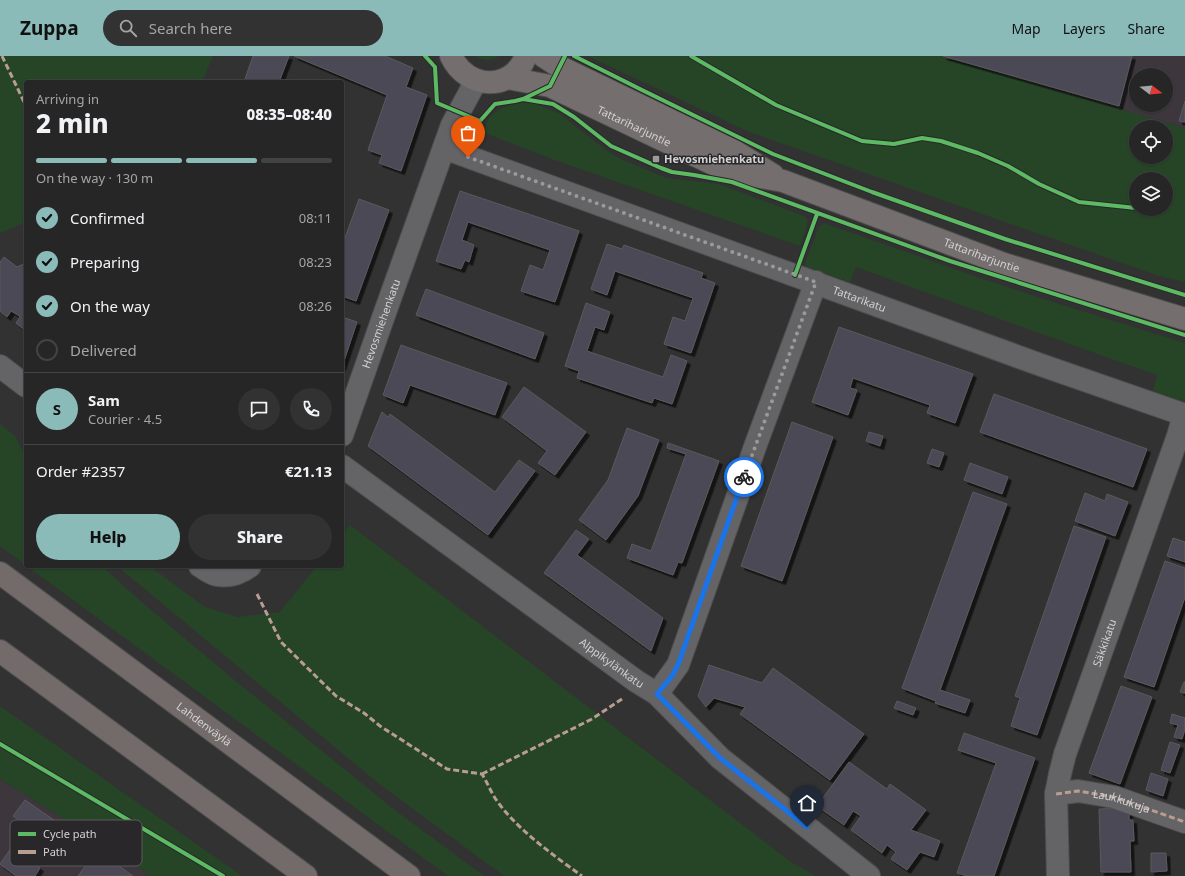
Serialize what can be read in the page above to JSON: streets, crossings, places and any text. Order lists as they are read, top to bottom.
{
  "streets": {
    "highway": ["Lahdenväylä"],
    "main road": ["Tattariharjuntie"],
    "street": [
      "Tattarikatu",
      "Hevosmiehenkatu",
      "Säkkikatu",
      "Alppikylänkatu",
      "Laukkukuja"
    ]
  },
  "crossings": [
    ["Tattarikatu", "Hevosmiehenkatu"],
    ["Tattarikatu", "Säkkikatu"],
    ["Säkkikatu", "Laukkukuja"]
  ],
  "places": {
    "transit": ["Hevosmiehenkatu"]
  },
  "legend": ["Cycle path", "Path"],
  "north": "right",
  "page": {
    "header": "Zuppa",
    "search": "Search here",
    "nav": ["Map", "Layers", "Share"],
    "heading": ["2 min", "Arriving in", "08:35–08:40"],
    "panel": [
      "Sam",
      "Courier · 4.5",
      "Order #2357",
      "€21.13"
    ],
    "bar": "On the way · 130 m",
    "list": [
      ["Confirmed", "08:11"],
      ["Preparing", "08:23"],
      ["On the way", "08:26"],
      "Delivered"
    ],
    "round": "S",
    "buttons": ["Help", "Share"]
  }
}
